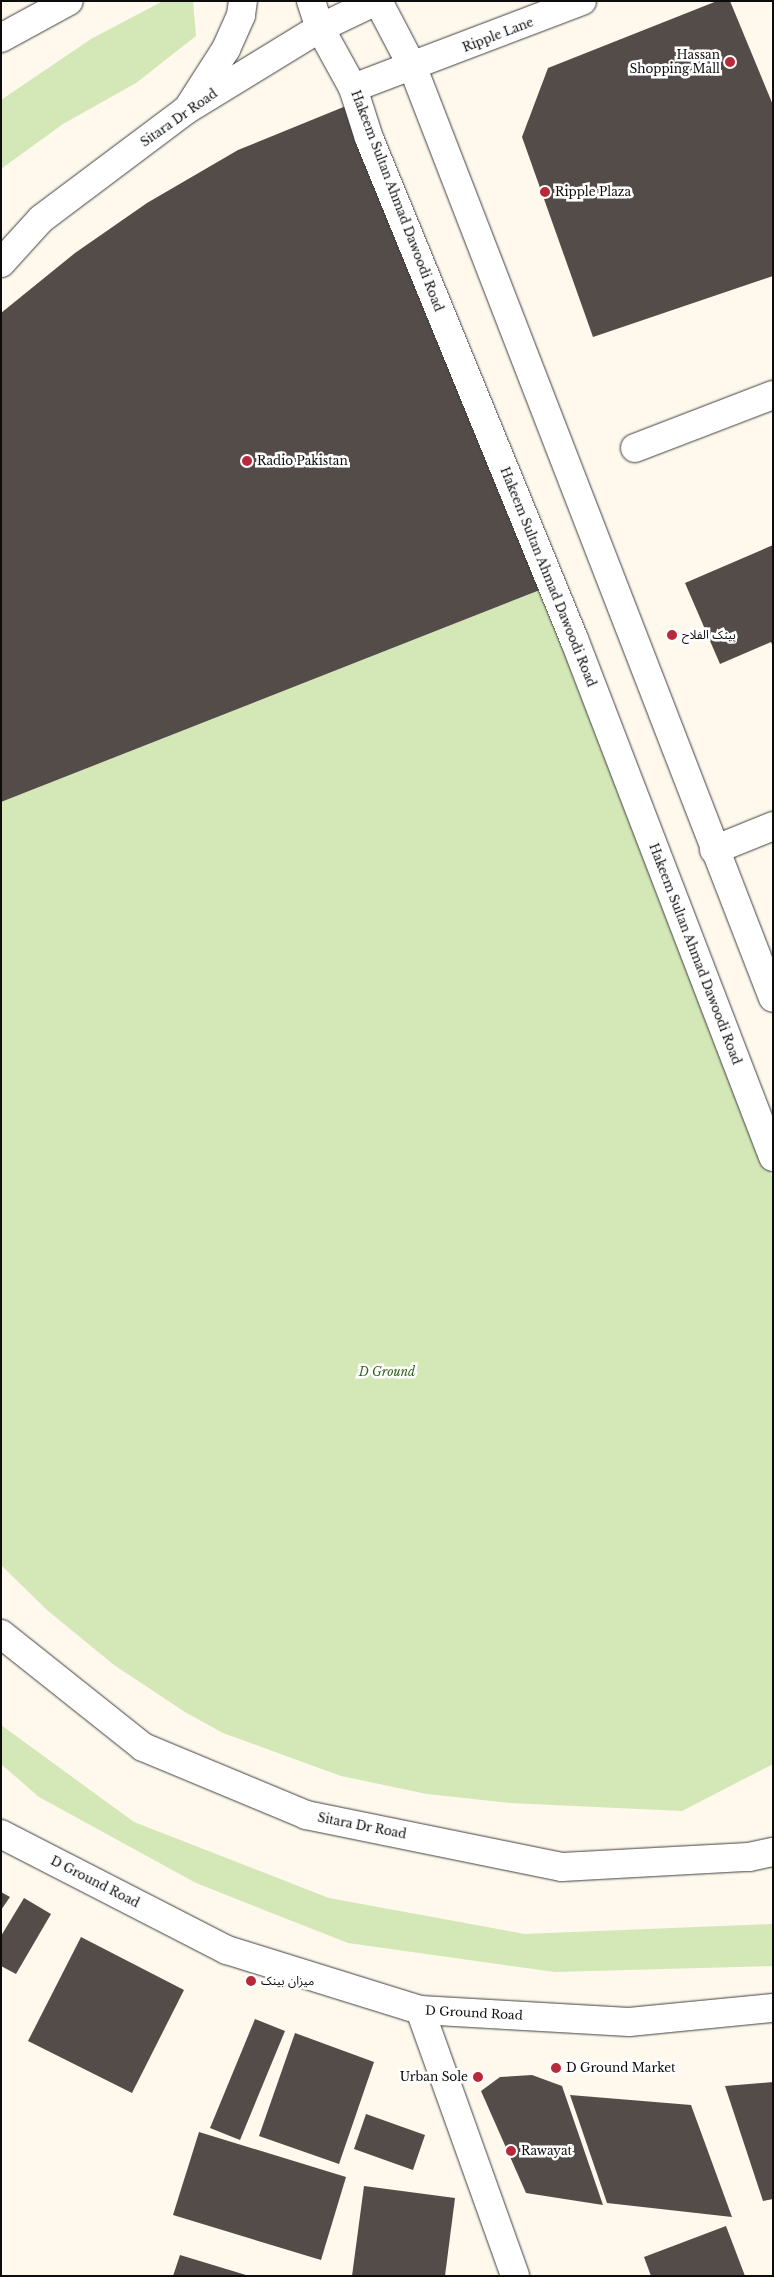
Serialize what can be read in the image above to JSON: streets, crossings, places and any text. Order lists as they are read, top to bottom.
{
  "streets": {
    "street": [
      "Ripple Lane",
      "Sitara Dr Road",
      "Hakeem Sultan Ahmad Dawoodi Road",
      "D Ground Road"
    ]
  },
  "crossings": [
    ["Ripple Lane", "Hakeem Sultan Ahmad Dawoodi Road"],
    ["Sitara Dr Road", "Hakeem Sultan Ahmad Dawoodi Road"]
  ],
  "parks": ["D Ground"],
  "places": [
    "Hassan Shopping Mall",
    "Ripple Plaza",
    "Radio Pakistan",
    "بینک الفلاح",
    "میزان بینک",
    "D Ground Market",
    "Urban Sole",
    "Rawayat"
  ]
}
